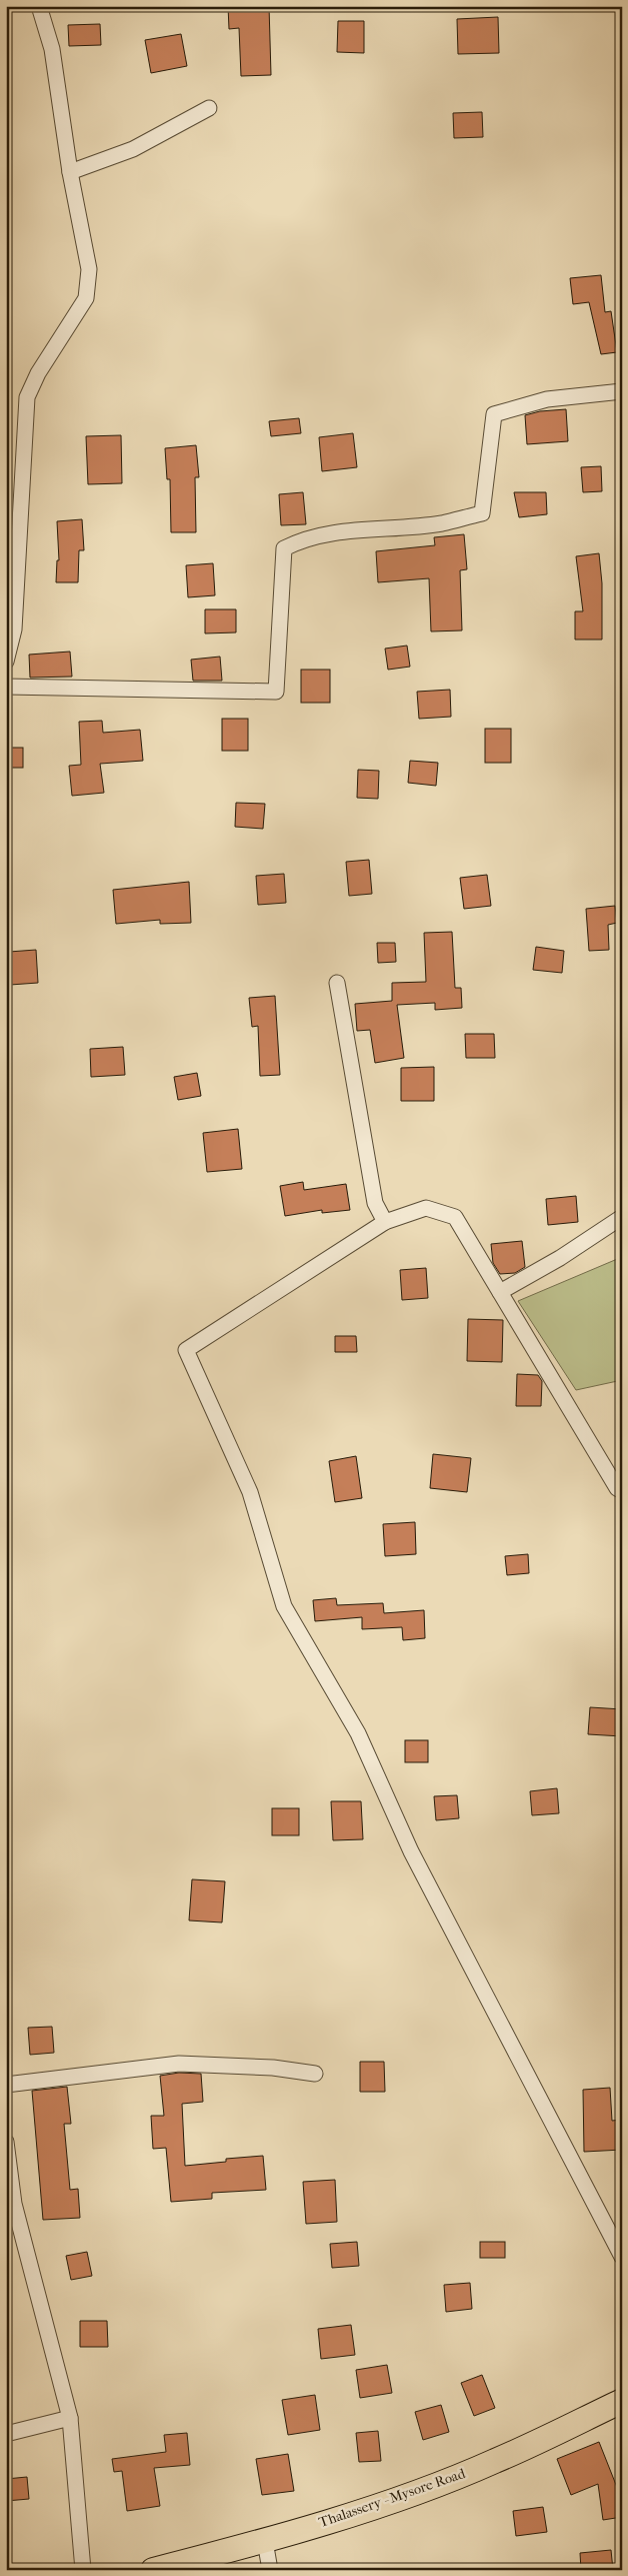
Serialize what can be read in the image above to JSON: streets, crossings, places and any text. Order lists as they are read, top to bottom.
{
  "streets": {
    "main road": ["Thalassery - Mysore Road"]
  }
}
